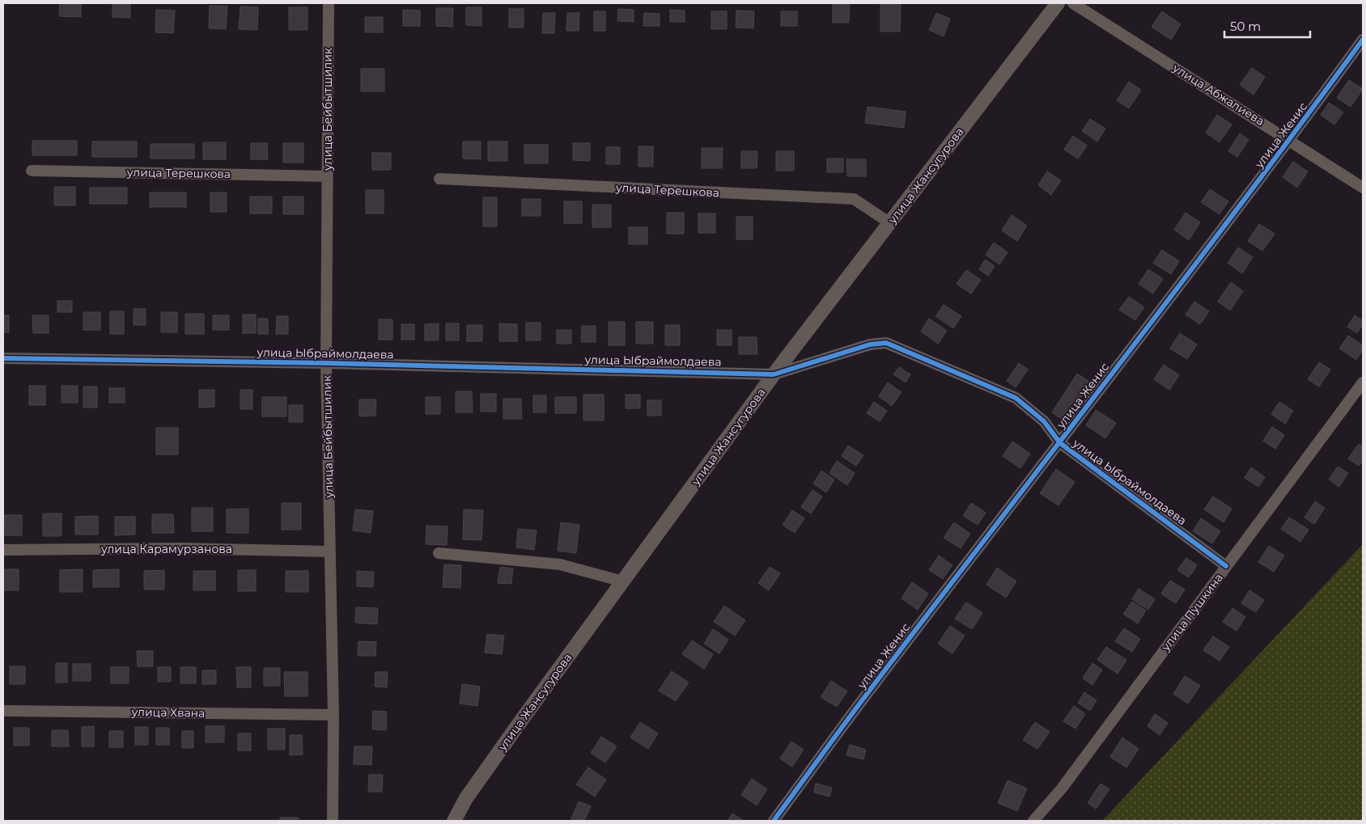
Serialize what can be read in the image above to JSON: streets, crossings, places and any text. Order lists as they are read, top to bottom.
{
  "streets": {
    "main road": ["улица Жансугурова"],
    "street": [
      "улица Абжалиева",
      "улица Бейбытшилик",
      "улица Женис",
      "улица Терешкова",
      "улица Ыбраймолдаева",
      "улица Карамурзанова",
      "улица Пушкина",
      "улица Хвана"
    ]
  },
  "crossings": [
    ["улица Абжалиева", "улица Женис"],
    ["улица Бейбытшилик", "улица Терешкова"],
    ["улица Бейбытшилик", "улица Ыбраймолдаева"],
    ["улица Бейбытшилик", "улица Карамурзанова"],
    ["улица Бейбытшилик", "улица Хвана"],
    ["улица Женис", "улица Ыбраймолдаева"],
    ["улица Терешкова", "улица Жансугурова"],
    ["улица Жансугурова", "улица Ыбраймолдаева"],
    ["улица Ыбраймолдаева", "улица Пушкина"]
  ],
  "scale_bar": "50 m"
}
